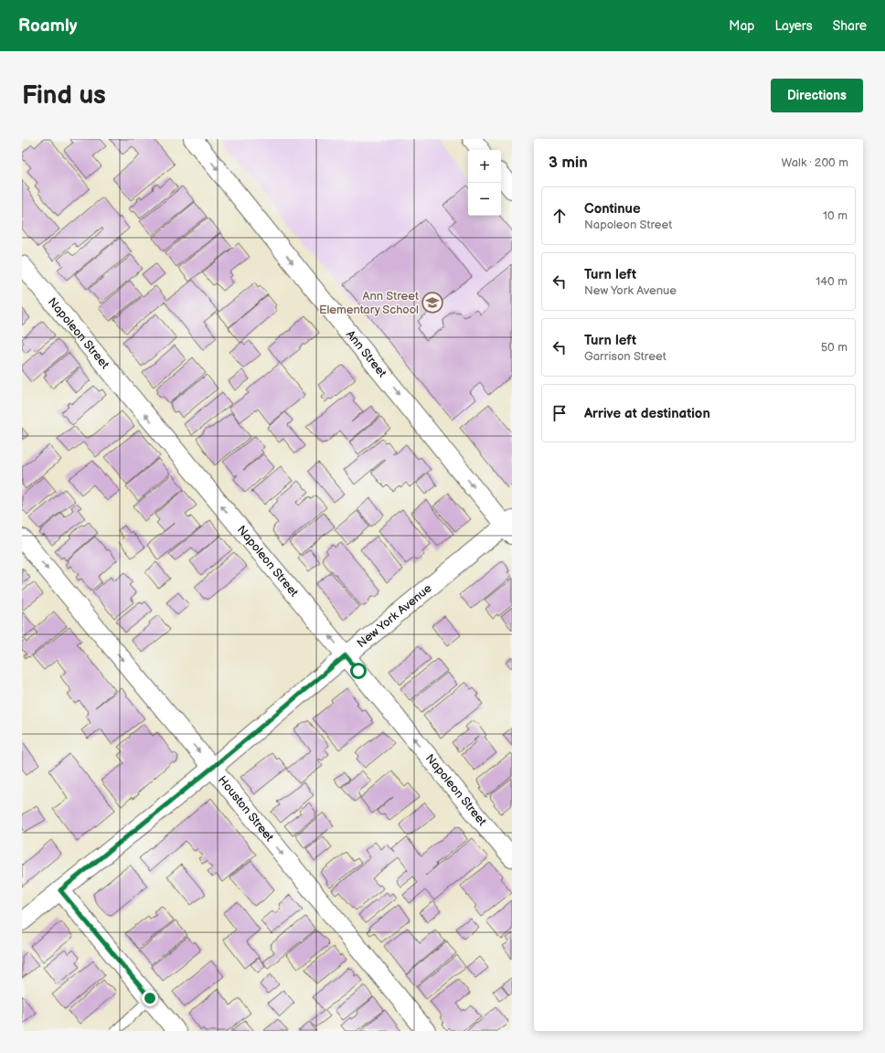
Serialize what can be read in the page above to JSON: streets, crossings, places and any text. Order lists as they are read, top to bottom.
{
  "streets": {
    "street": [
      "Napoleon Street",
      "Ann Street",
      "New York Avenue",
      "Houston Street"
    ]
  },
  "crossings": [
    ["Napoleon Street", "New York Avenue"],
    ["Ann Street", "New York Avenue"],
    ["New York Avenue", "Houston Street"]
  ],
  "one_way": ["Napoleon Street", "Ann Street", "Houston Street"],
  "places": {
    "school or university": ["Ann Street Elementary School"]
  },
  "page": {
    "header": "Roamly",
    "nav": ["Map", "Layers", "Share"],
    "buttons": "Directions",
    "title": "Find us",
    "heading": ["3 min", "Walk · 200 m"],
    "map_buttons": ["+", "−"],
    "list": [
      ["Continue", "Napoleon Street", "10 m"],
      ["Turn left", "New York Avenue", "140 m"],
      ["Turn left", "Garrison Street", "50 m"],
      "Arrive at destination"
    ]
  }
}
